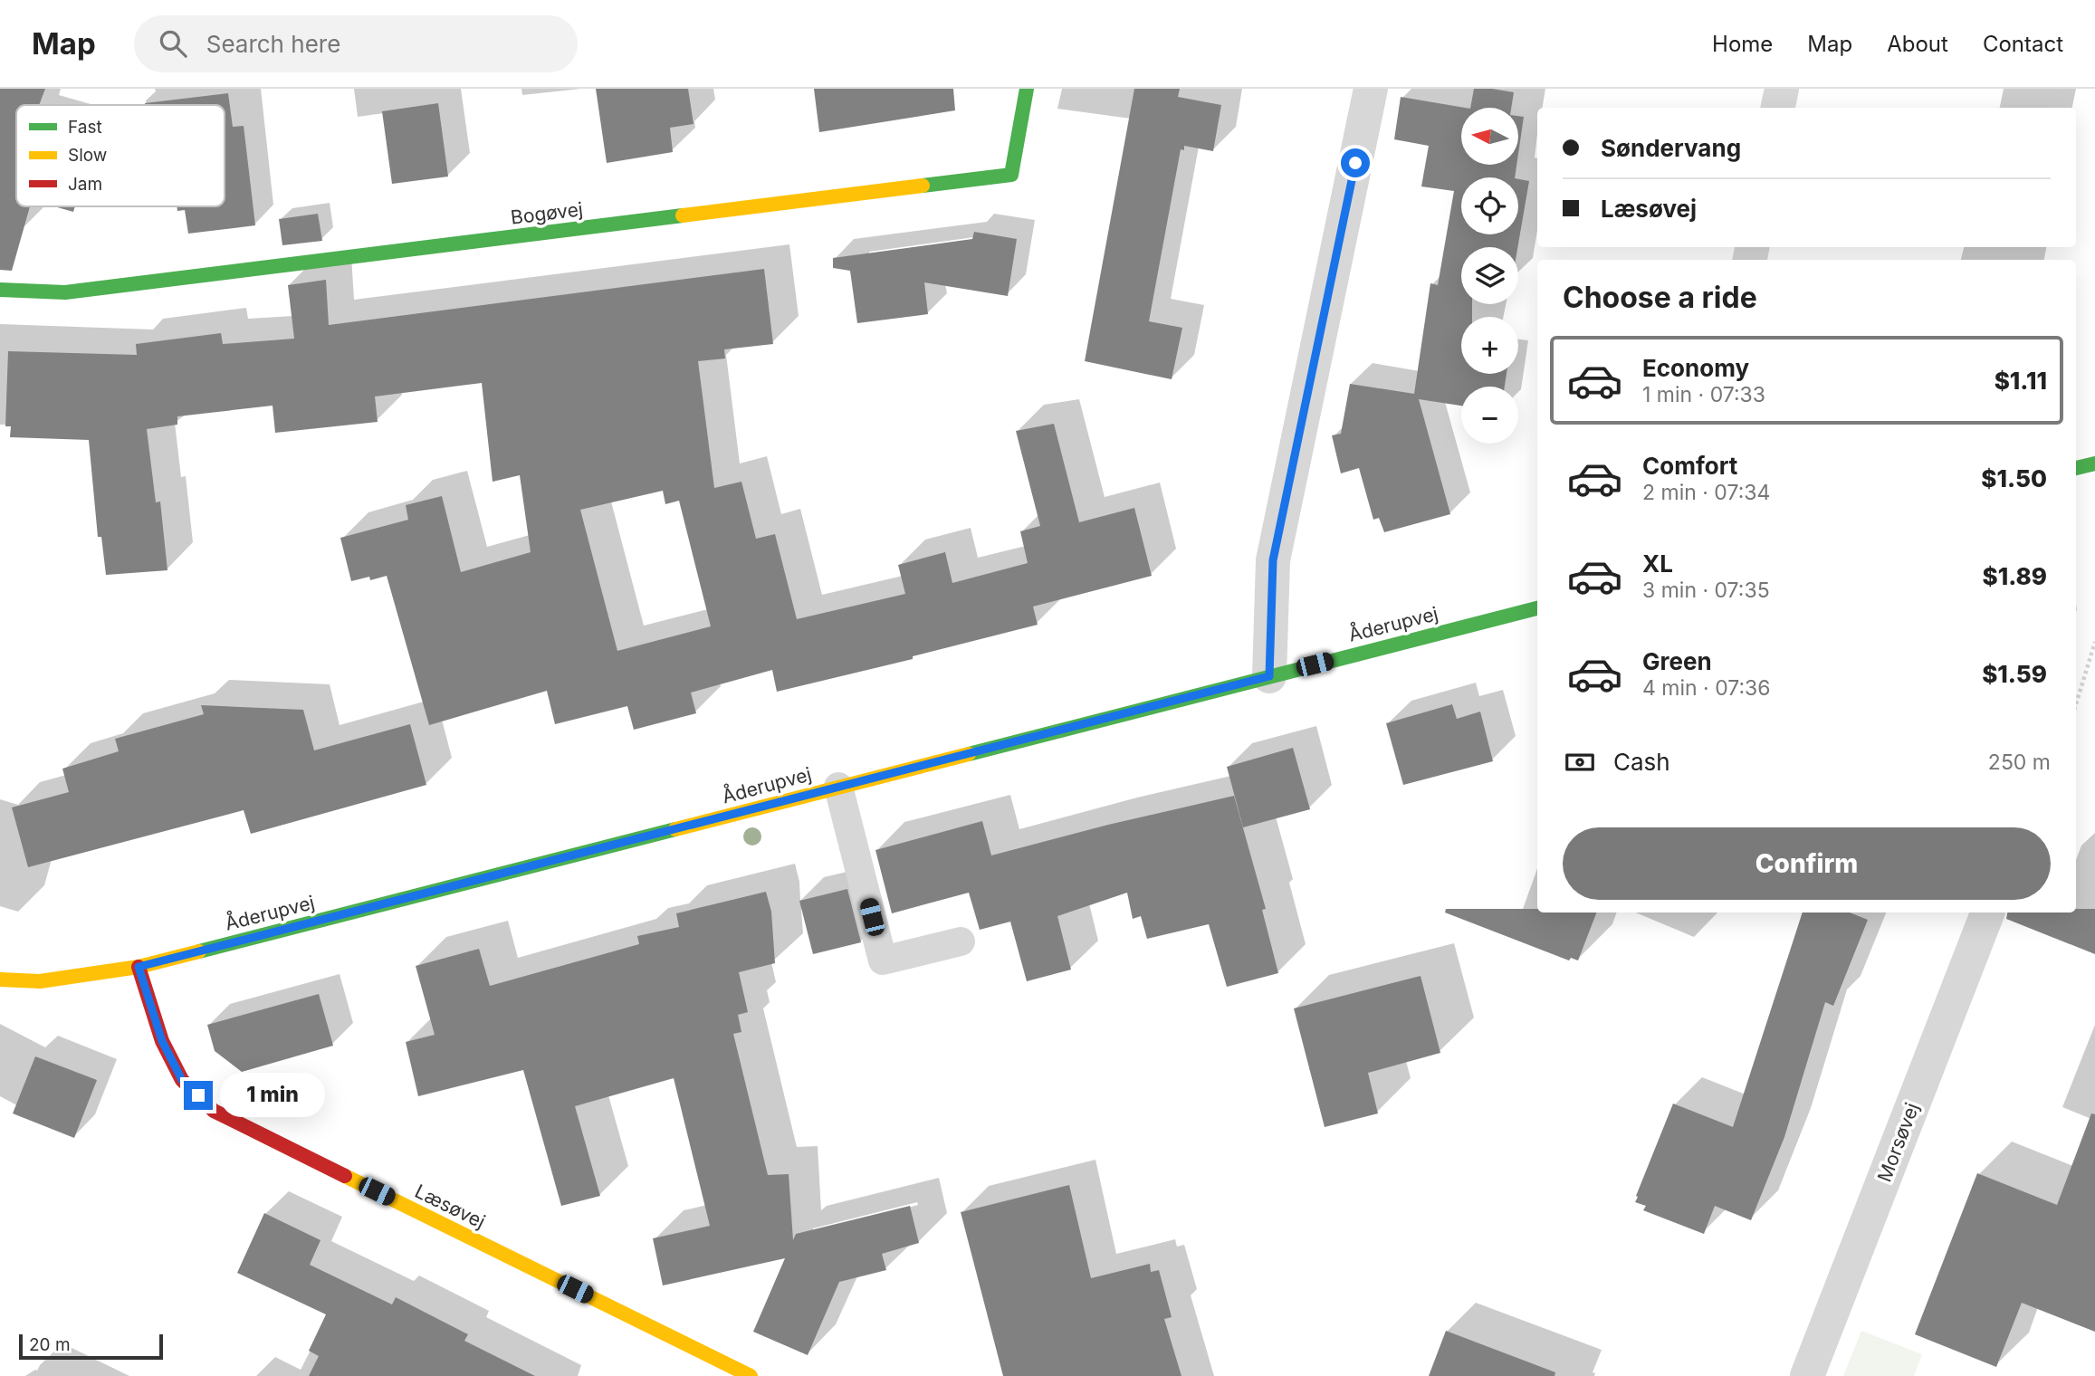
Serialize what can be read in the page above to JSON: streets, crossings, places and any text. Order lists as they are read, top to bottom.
{
  "streets": {
    "street": [
      "Bogøvej",
      "Åderupvej",
      "Morsøvej",
      "Læsøvej"
    ]
  },
  "crossings": [
    ["Åderupvej", "Læsøvej"]
  ],
  "legend": ["Fast", "Slow", "Jam"],
  "scale_bar": "20 m",
  "north": "left",
  "page": {
    "header": "Map",
    "search": "Search here",
    "nav": [
      "Home",
      "Map",
      "About",
      "Contact"
    ],
    "map_buttons": ["+", "−"],
    "banner": ["Søndervang", "Læsøvej"],
    "heading": "Choose a ride",
    "list": [
      {
        "name": "Economy",
        "note": "1 min · 07:33",
        "value": "$1.11"
      },
      {
        "name": "Comfort",
        "note": "2 min · 07:34",
        "value": "$1.50"
      },
      {
        "name": "XL",
        "note": "3 min · 07:35",
        "value": "$1.89"
      },
      {
        "name": "Green",
        "note": "4 min · 07:36",
        "value": "$1.59"
      }
    ],
    "pay": ["Cash", "250 m"],
    "buttons": "Confirm",
    "bubble": "1 min",
    "scale": "20 m"
  }
}
